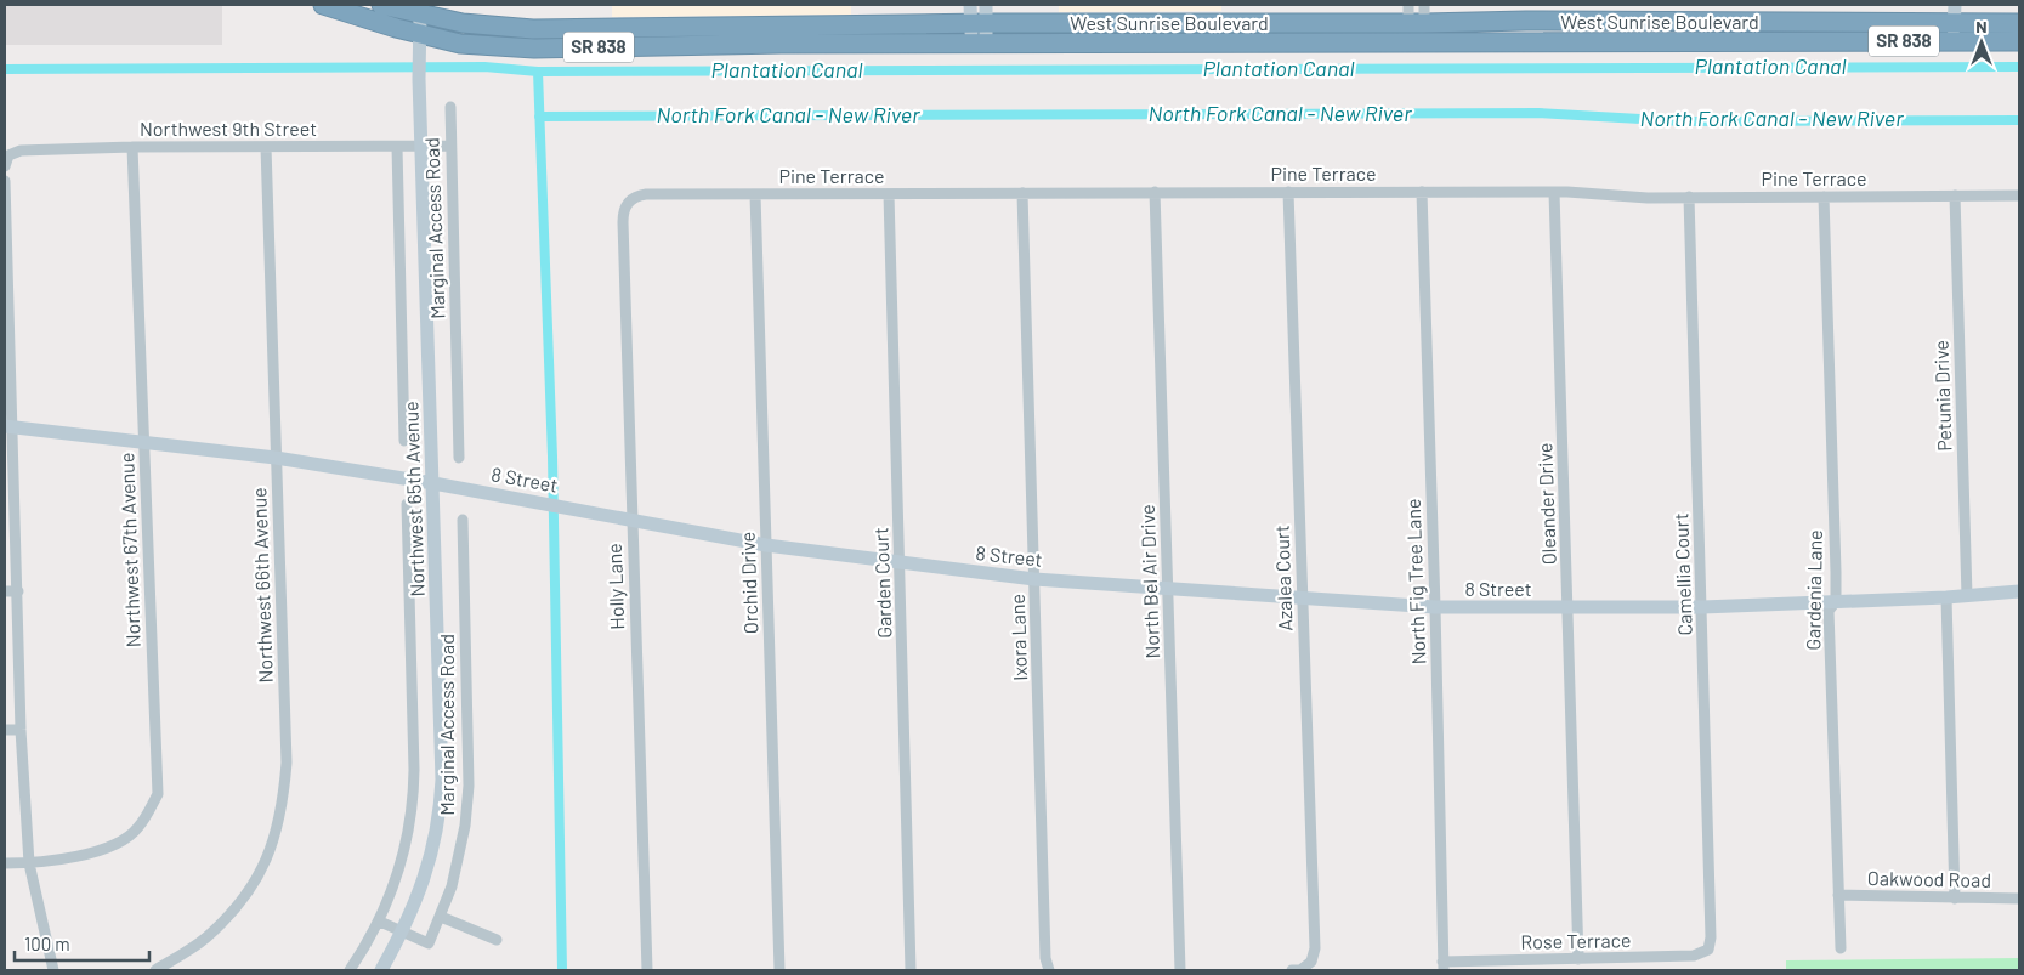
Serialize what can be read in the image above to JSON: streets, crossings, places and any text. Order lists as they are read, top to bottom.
{
  "streets": {
    "highway": ["West Sunrise Boulevard", "SR 838"],
    "street": [
      "Northwest 9th Street",
      "Pine Terrace",
      "Marginal Access Road",
      "Petunia Drive",
      "8 Street",
      "Northwest 65th Avenue",
      "Oleander Drive",
      "Northwest 67th Avenue",
      "Camellia Court",
      "Azalea Court",
      "North Bel Air Drive",
      "North Fig Tree Lane",
      "Orchid Drive",
      "Garden Court",
      "Northwest 66th Avenue",
      "Holly Lane",
      "Gardenia Lane",
      "Ixora Lane",
      "Oakwood Road",
      "Rose Terrace"
    ]
  },
  "crossings": [
    ["West Sunrise Boulevard", "Northwest 65th Avenue"],
    ["Northwest 9th Street", "Marginal Access Road"],
    ["Northwest 9th Street", "Northwest 65th Avenue"],
    ["Northwest 9th Street", "Northwest 67th Avenue"],
    ["Northwest 9th Street", "Northwest 66th Avenue"],
    ["Pine Terrace", "Petunia Drive"],
    ["Pine Terrace", "Oleander Drive"],
    ["Pine Terrace", "Camellia Court"],
    ["Pine Terrace", "Azalea Court"],
    ["Pine Terrace", "North Bel Air Drive"],
    ["Pine Terrace", "North Fig Tree Lane"],
    ["Pine Terrace", "Orchid Drive"],
    ["Pine Terrace", "Garden Court"],
    ["Pine Terrace", "Holly Lane"],
    ["Pine Terrace", "Gardenia Lane"],
    ["Pine Terrace", "Ixora Lane"],
    ["Marginal Access Road", "Northwest 65th Avenue"],
    ["Petunia Drive", "8 Street"],
    ["8 Street", "Northwest 65th Avenue"],
    ["8 Street", "Oleander Drive"],
    ["8 Street", "Northwest 67th Avenue"],
    ["8 Street", "Camellia Court"],
    ["8 Street", "Azalea Court"],
    ["8 Street", "North Bel Air Drive"],
    ["8 Street", "North Fig Tree Lane"],
    ["8 Street", "Orchid Drive"],
    ["8 Street", "Garden Court"],
    ["8 Street", "Northwest 66th Avenue"],
    ["8 Street", "Holly Lane"],
    ["8 Street", "Gardenia Lane"],
    ["8 Street", "Ixora Lane"],
    ["Oleander Drive", "Rose Terrace"],
    ["Camellia Court", "Rose Terrace"],
    ["North Fig Tree Lane", "Rose Terrace"],
    ["Gardenia Lane", "Oakwood Road"]
  ],
  "water": ["Plantation Canal", "North Fork Canal - New River"],
  "scale_bar": "100 m",
  "north": "top"
}
